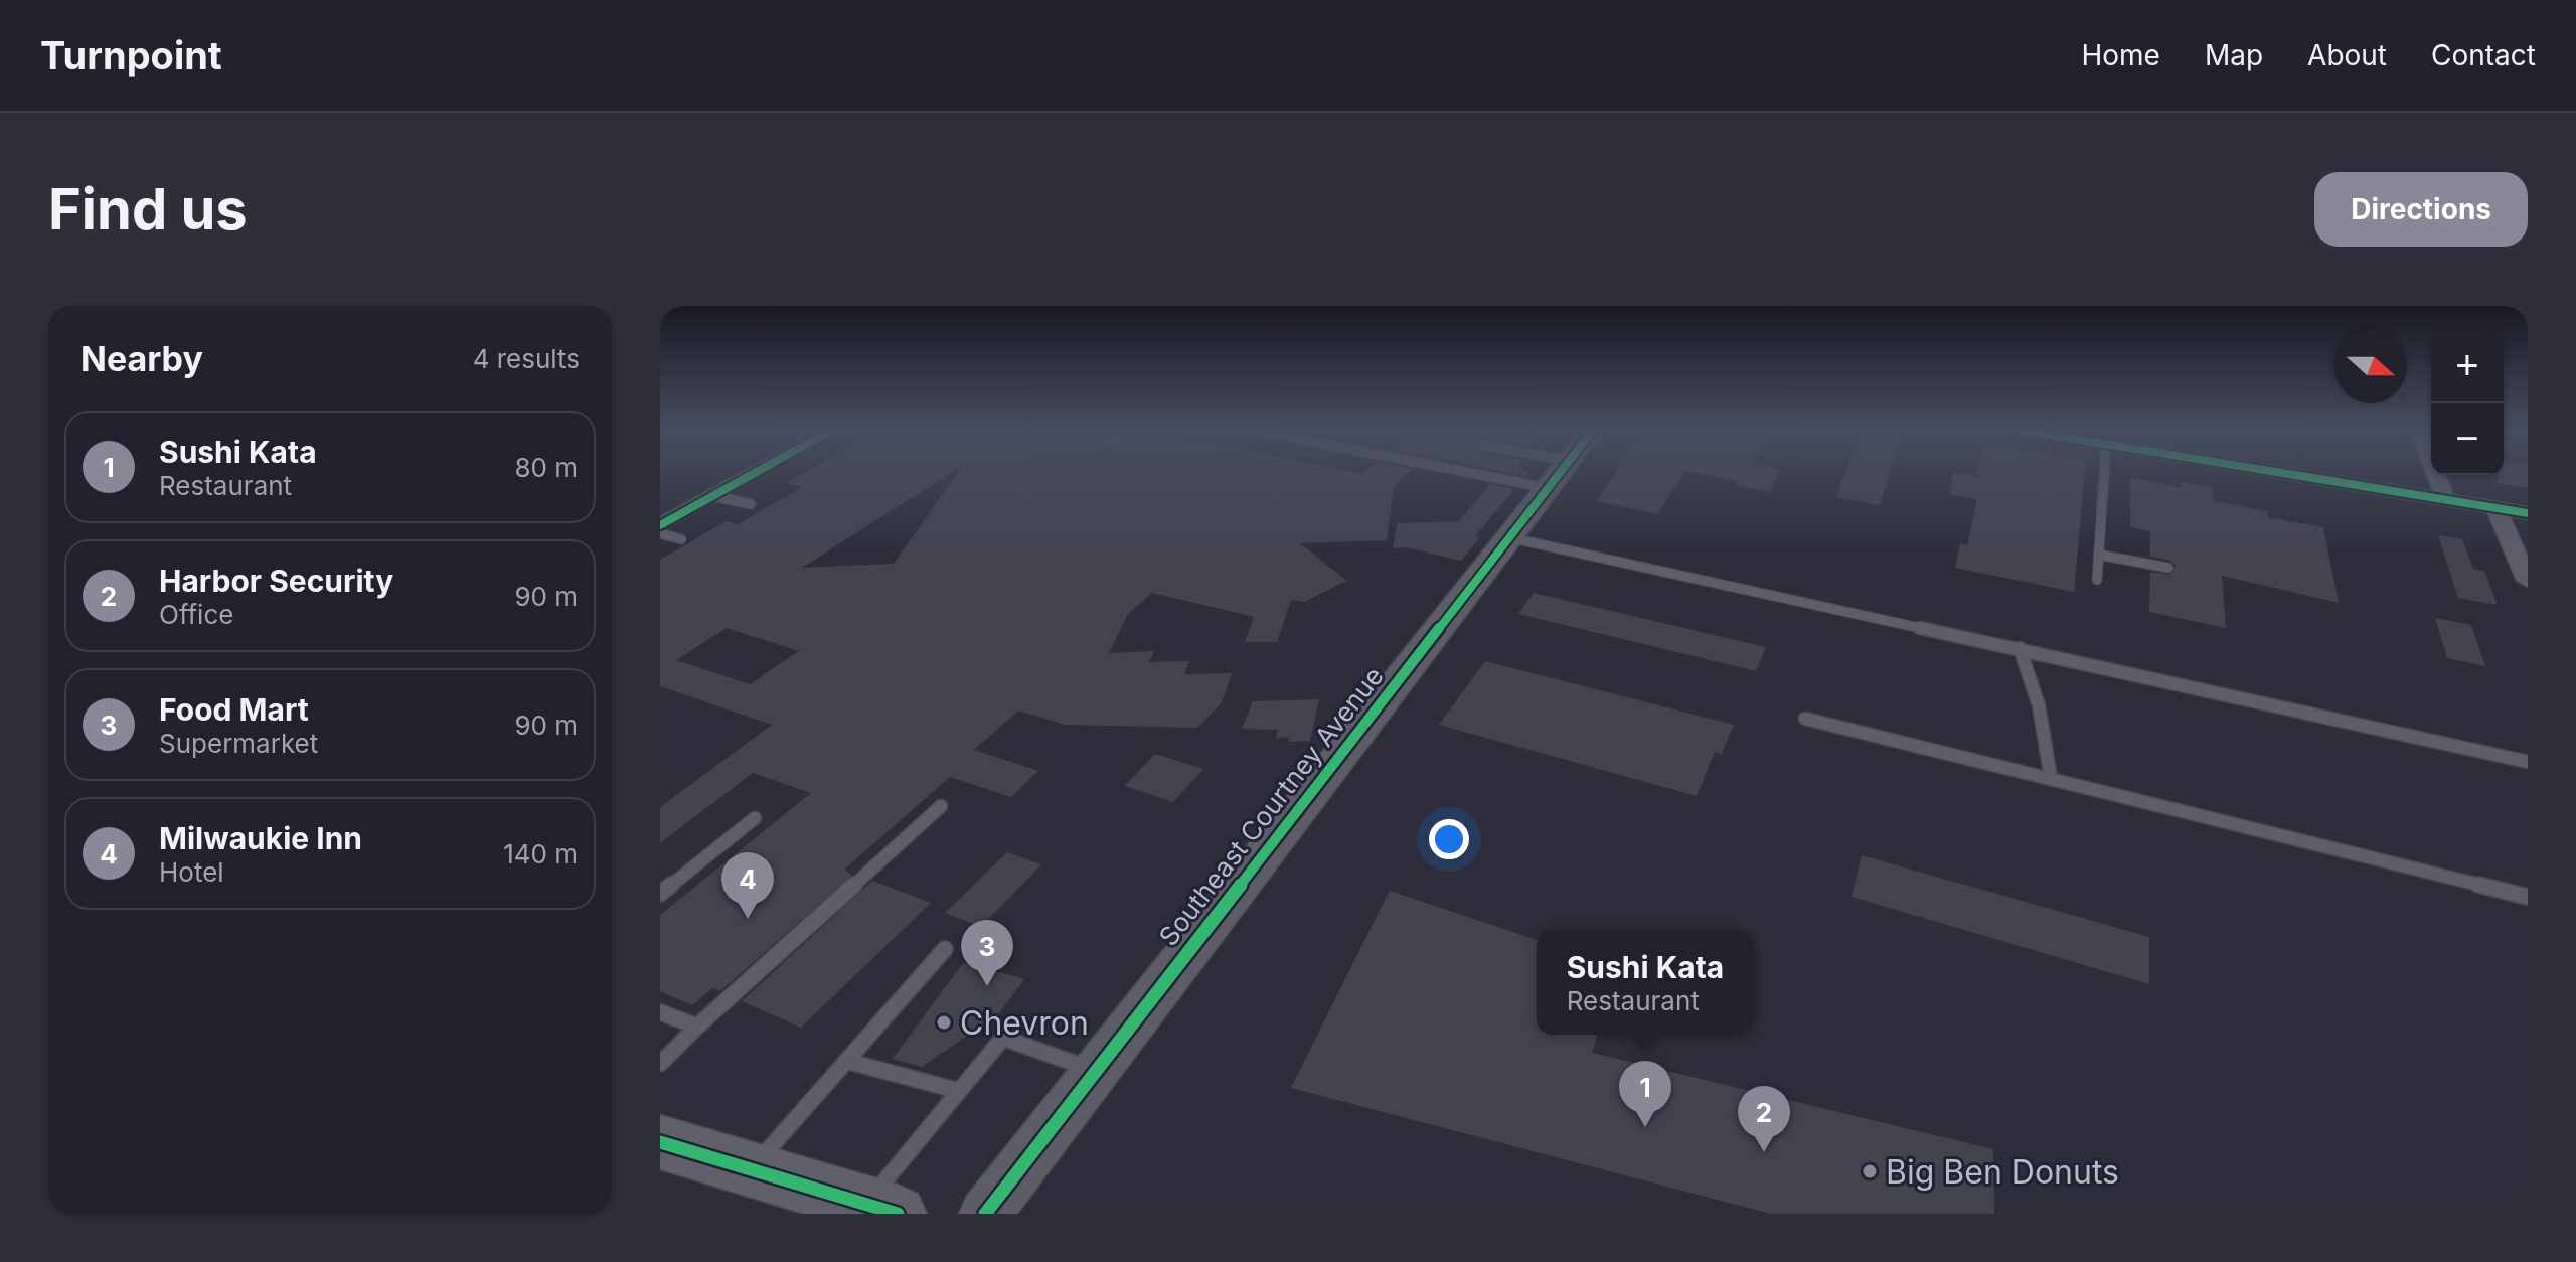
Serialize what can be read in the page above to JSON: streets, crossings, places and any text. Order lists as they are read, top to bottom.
{
  "streets": {
    "street": ["Southeast Courtney Avenue"]
  },
  "places": ["Chevron", "Big Ben Donuts"],
  "north": "right",
  "page": {
    "header": "Turnpoint",
    "nav": [
      "Home",
      "Map",
      "About",
      "Contact"
    ],
    "buttons": "Directions",
    "title": "Find us",
    "heading": ["Nearby", "4 results"],
    "map_buttons": ["+", "−"],
    "list": [
      {
        "mark": "1",
        "name": "Sushi Kata",
        "note": "Restaurant",
        "value": "80 m"
      },
      {
        "mark": "2",
        "name": "Harbor Security",
        "note": "Office",
        "value": "90 m"
      },
      {
        "mark": "3",
        "name": "Food Mart",
        "note": "Supermarket",
        "value": "90 m"
      },
      {
        "mark": "4",
        "name": "Milwaukie Inn",
        "note": "Hotel",
        "value": "140 m"
      }
    ],
    "pins": [
      "4",
      "3",
      "1",
      "2"
    ],
    "popup": ["Sushi Kata", "Restaurant"]
  }
}
